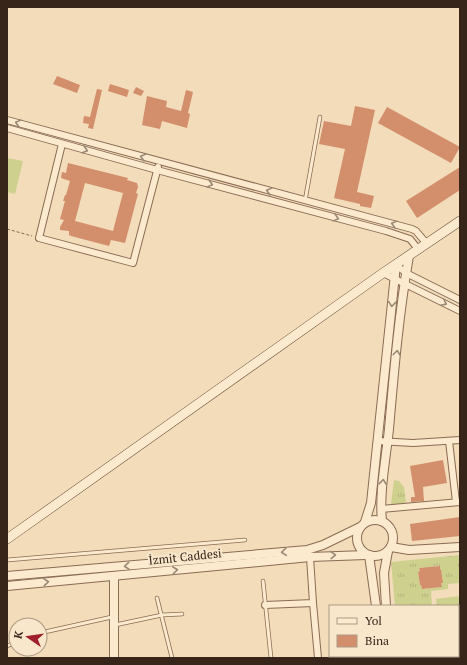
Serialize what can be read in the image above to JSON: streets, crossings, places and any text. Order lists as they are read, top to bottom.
{
  "streets": {
    "street": ["İzmit Caddesi"]
  },
  "legend": ["Yol", "Bina"],
  "north": "left"
}
